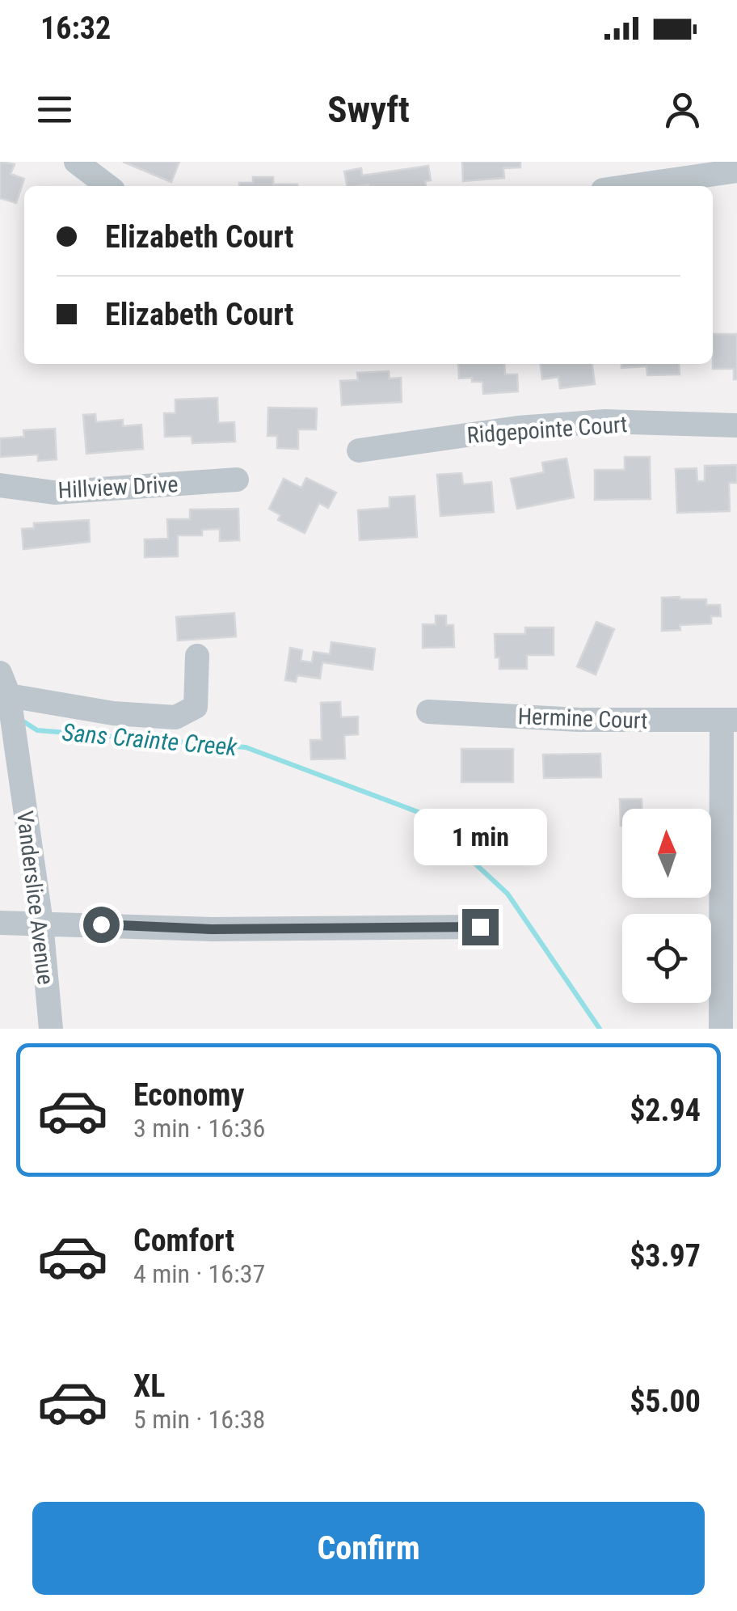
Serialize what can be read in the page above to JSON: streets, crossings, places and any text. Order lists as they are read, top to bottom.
{
  "streets": {
    "street": [
      "Ridgepointe Court",
      "Hillview Drive",
      "Hermine Court",
      "Vanderslice Avenue"
    ]
  },
  "water": ["Sans Crainte Creek"],
  "north": "top",
  "page": {
    "status": "16:32",
    "header": "Swyft",
    "banner": ["Elizabeth Court", "Elizabeth Court"],
    "bubble": "1 min",
    "list": [
      {
        "name": "Economy",
        "note": "3 min · 16:36",
        "value": "$2.94"
      },
      {
        "name": "Comfort",
        "note": "4 min · 16:37",
        "value": "$3.97"
      },
      {
        "name": "XL",
        "note": "5 min · 16:38",
        "value": "$5.00"
      }
    ],
    "buttons": "Confirm"
  }
}
